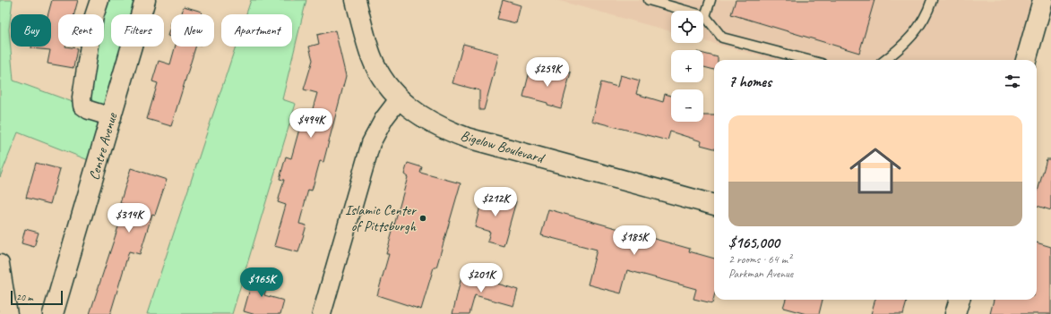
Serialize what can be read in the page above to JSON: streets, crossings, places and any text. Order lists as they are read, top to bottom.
{
  "streets": {
    "main road": ["Centre Avenue", "Bigelow Boulevard"]
  },
  "places": ["Islamic Center of Pittsburgh"],
  "scale_bar": "20 m",
  "page": {
    "map_buttons": ["+", "−"],
    "chip": [
      "Buy",
      "Rent",
      "Filters",
      "New",
      "Apartment"
    ],
    "price": [
      "$259K",
      "$494K",
      "$212K",
      "$314K",
      "$185K",
      "$201K",
      "$165K"
    ],
    "heading": "7 homes",
    "list": [
      {
        "name": "$165,000",
        "note": "2 rooms · 64 m² · Parkman Avenue"
      }
    ],
    "scale": "20 m"
  }
}
